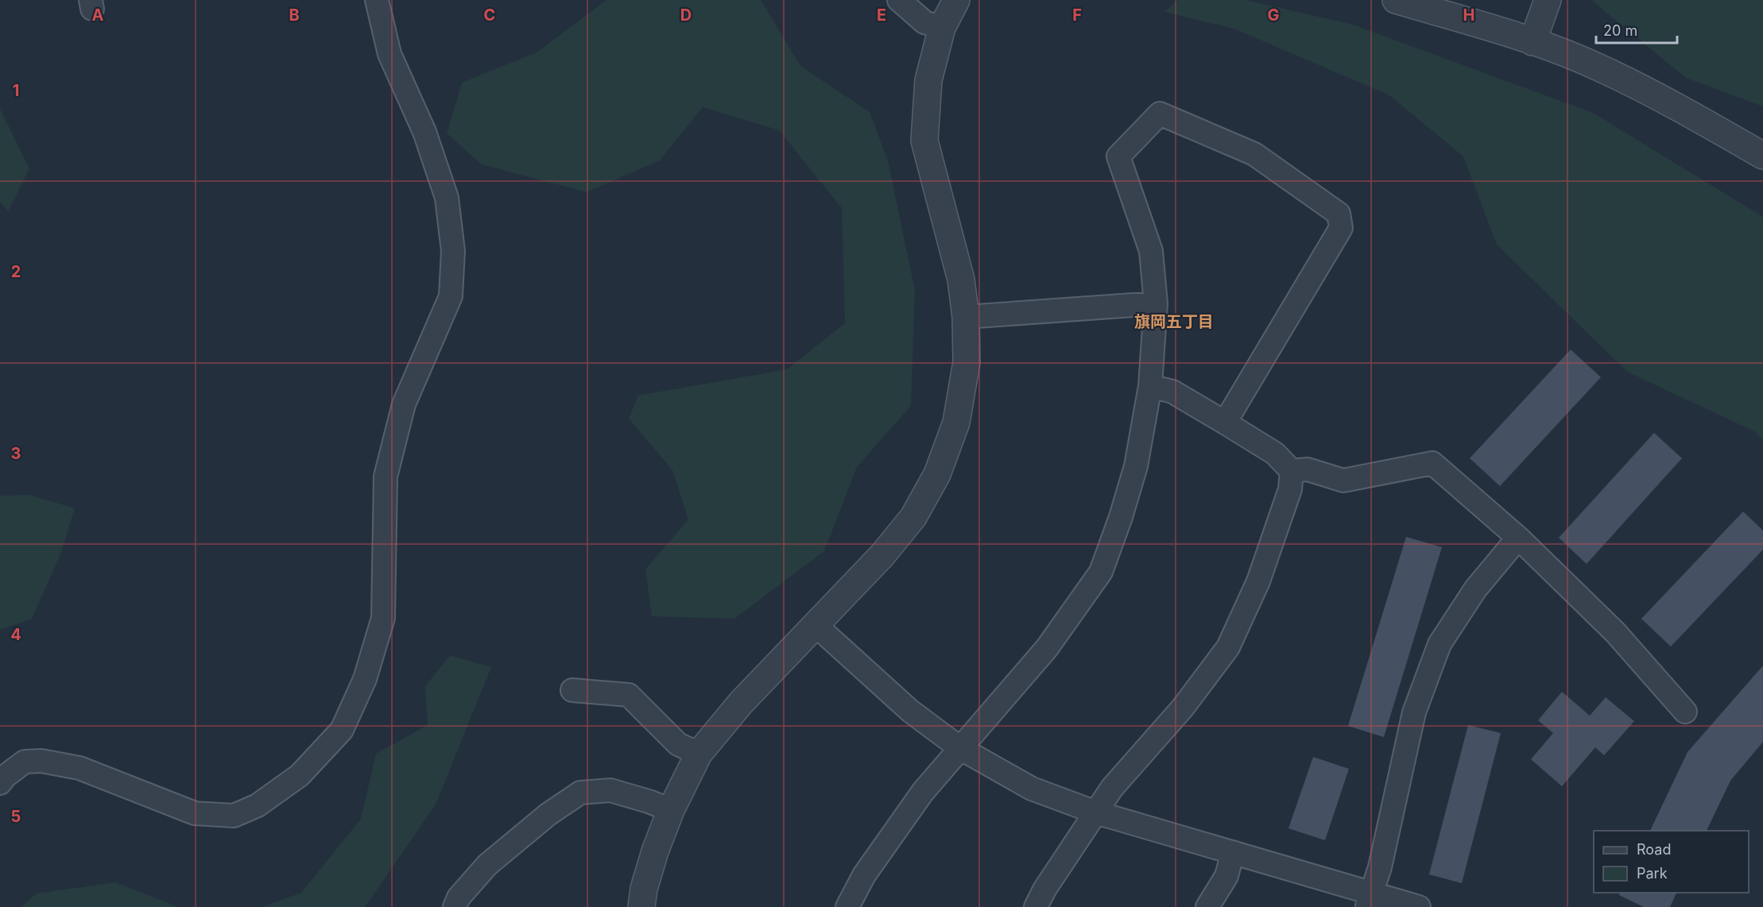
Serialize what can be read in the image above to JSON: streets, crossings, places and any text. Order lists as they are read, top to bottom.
{
  "districts": ["旗岡五丁目"],
  "legend": ["Road", "Park"],
  "scale_bar": "20 m",
  "grid": {
    "columns": [
      "A",
      "B",
      "C",
      "D",
      "E",
      "F",
      "G",
      "H"
    ],
    "rows": [
      "1",
      "2",
      "3",
      "4",
      "5"
    ]
  }
}
